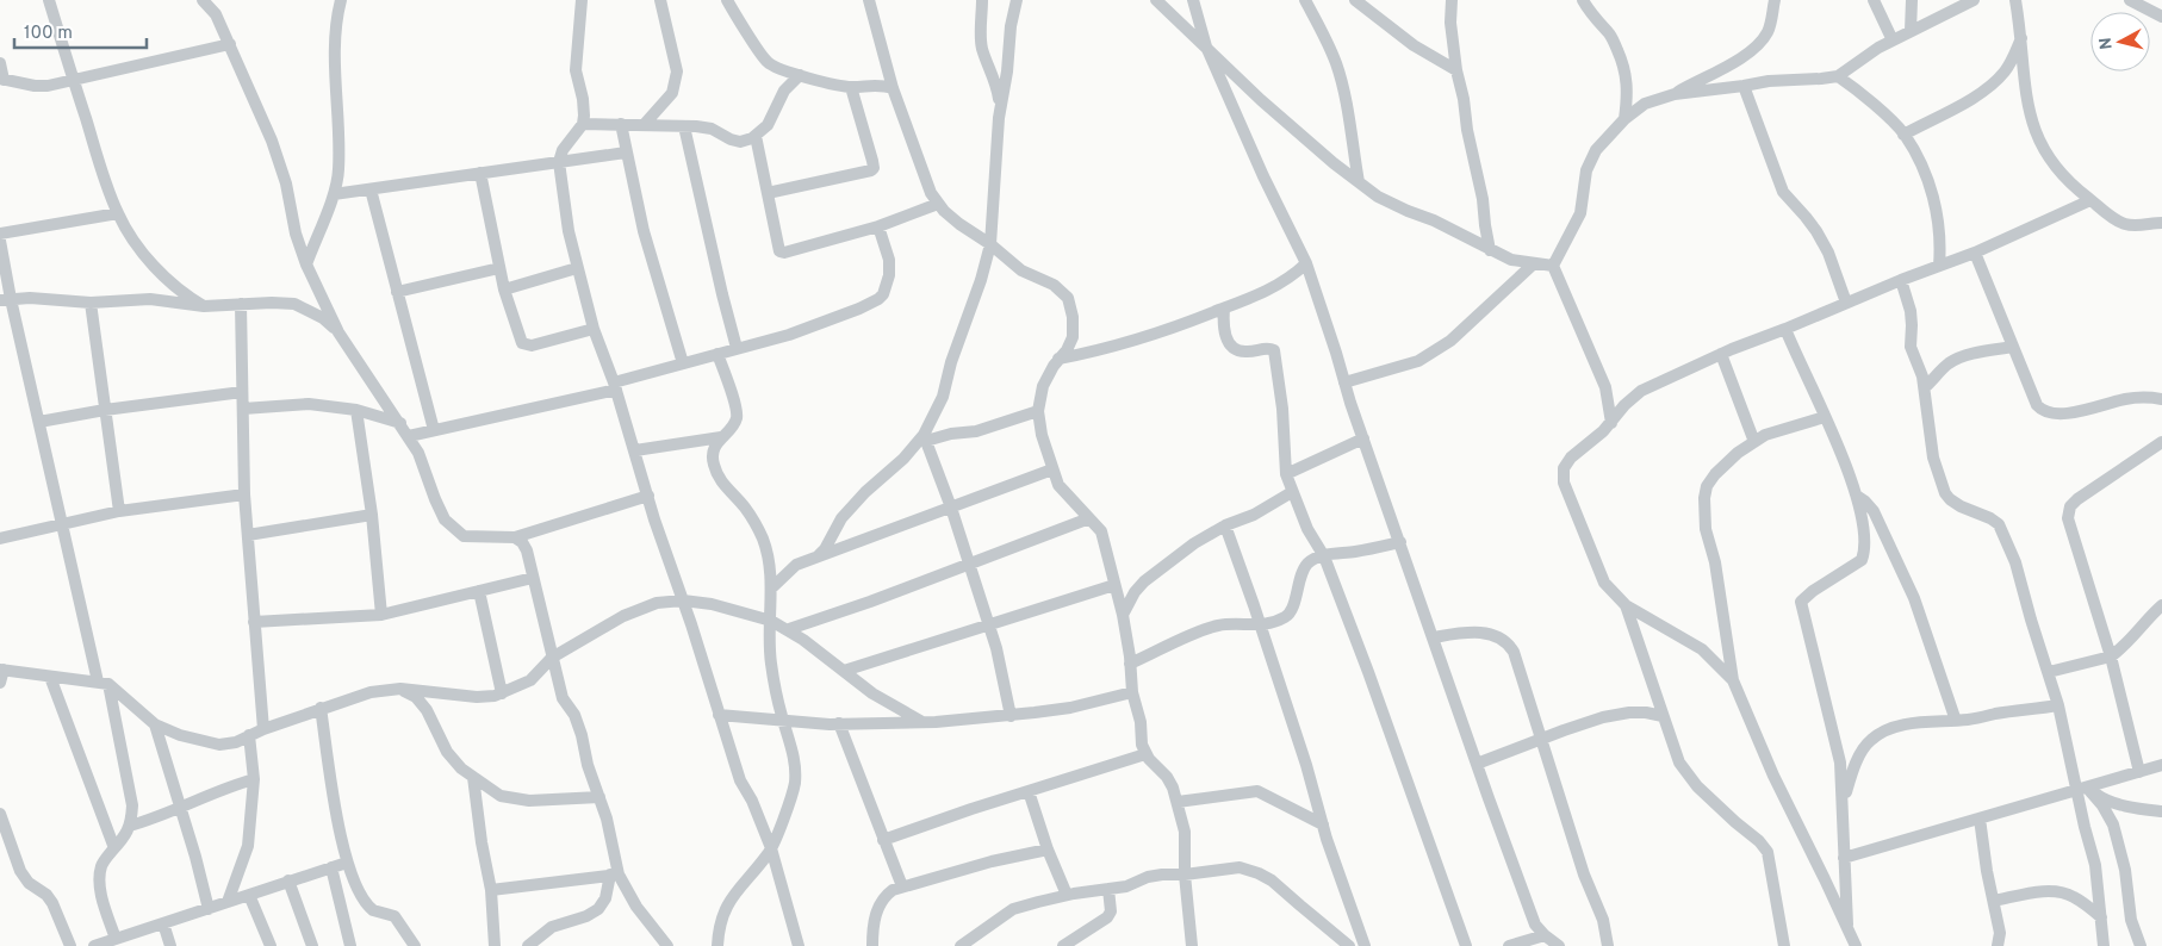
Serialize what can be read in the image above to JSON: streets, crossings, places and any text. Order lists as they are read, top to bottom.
{
  "scale_bar": "100 m",
  "north": "left"
}
